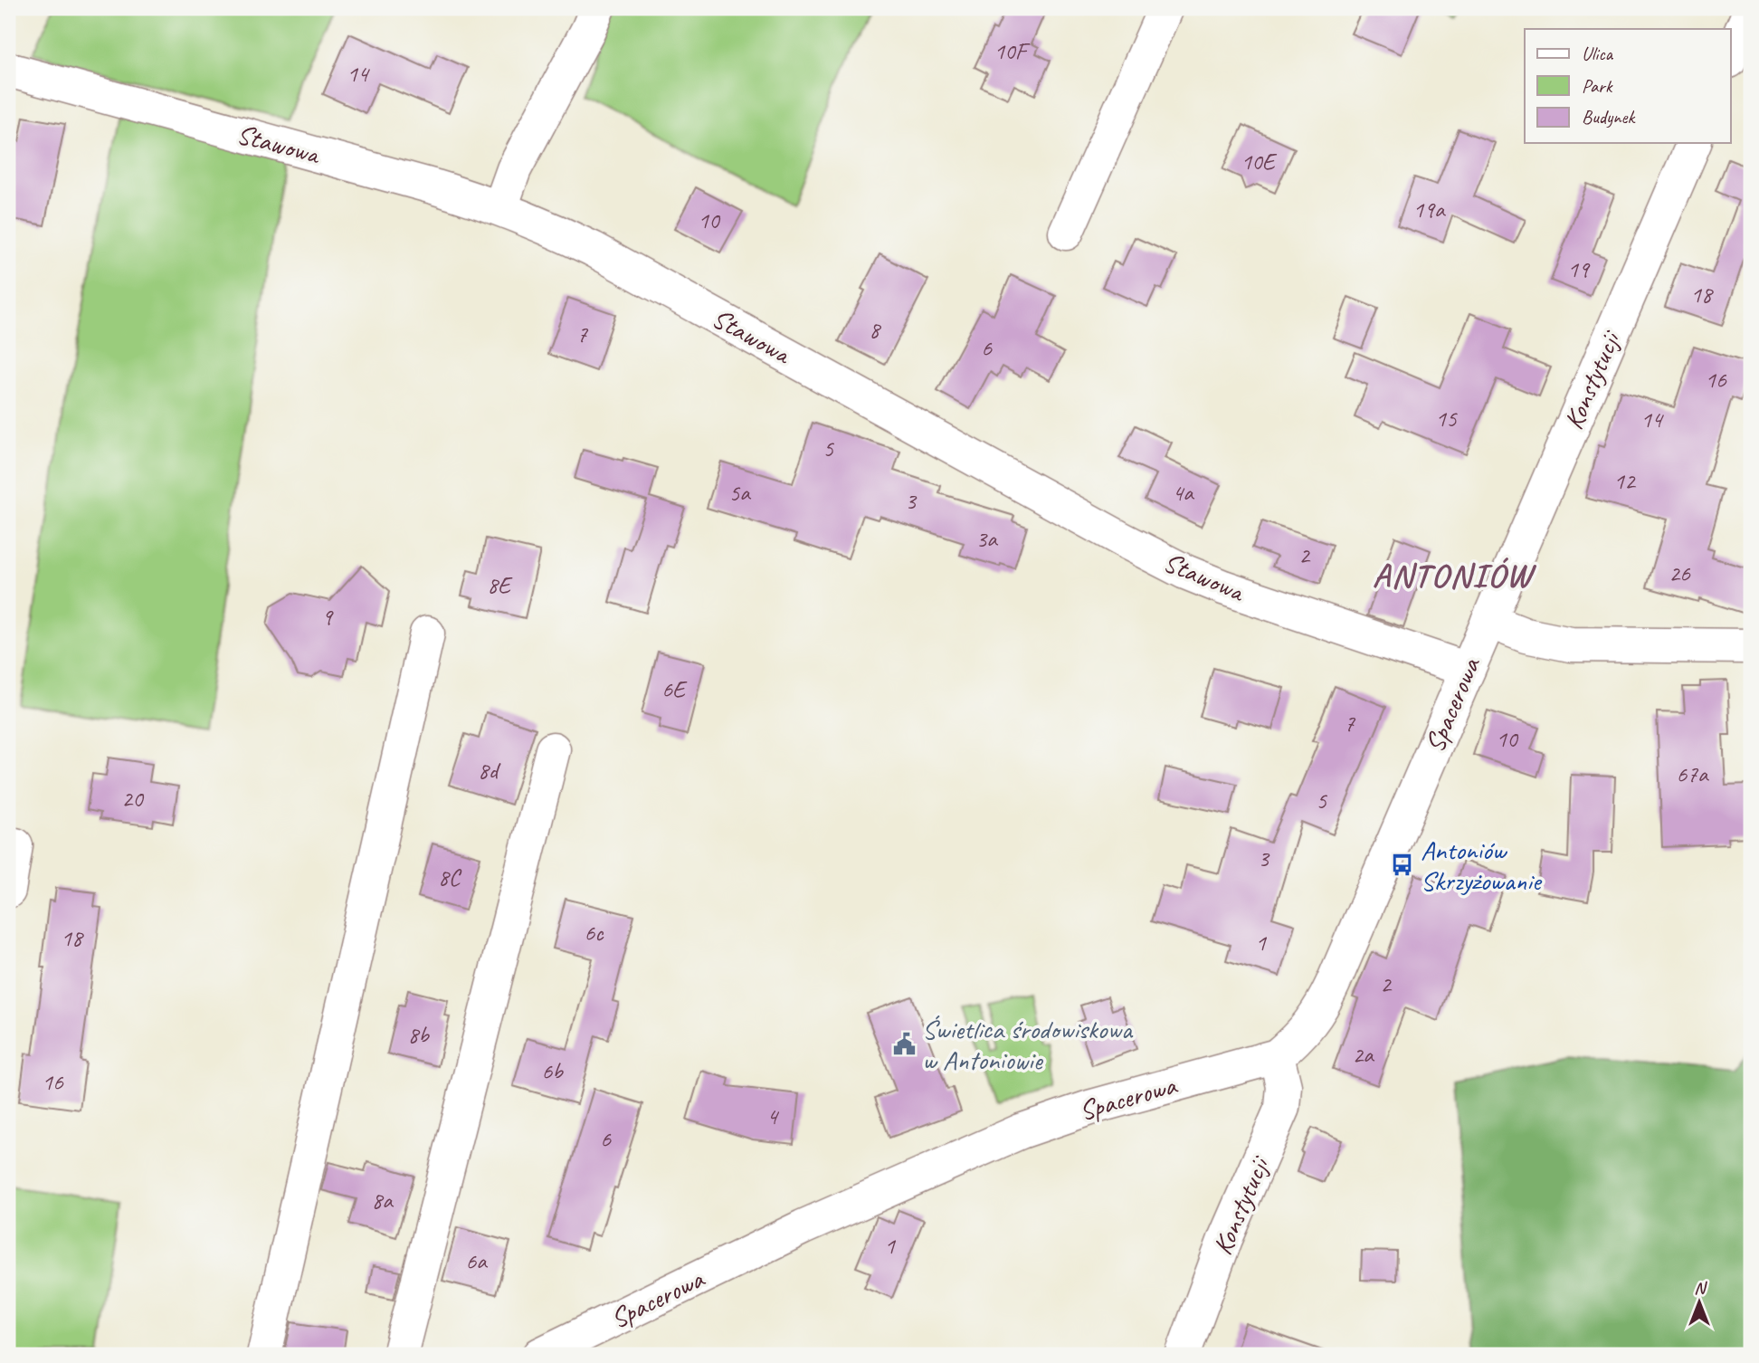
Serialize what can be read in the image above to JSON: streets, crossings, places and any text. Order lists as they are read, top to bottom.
{
  "streets": {
    "street": ["Stawowa", "Konstytucji", "Spacerowa"]
  },
  "crossings": [
    ["Stawowa", "Spacerowa"],
    ["Konstytucji", "Spacerowa"]
  ],
  "districts": ["ANTONIÓW"],
  "places": {
    "bus stop": ["Antoniów Skrzyżowanie"],
    "public building": ["Świetlica środowiskowa w Antoniowie"]
  },
  "house_numbers": [
    "10F",
    "14",
    "10E",
    "19a",
    "10",
    "19",
    "18",
    "8",
    "7",
    "6",
    "16",
    "15",
    "14",
    "5",
    "12",
    "5a",
    "4a",
    "3",
    "3a",
    "2",
    "26",
    "8E",
    "9",
    "6E",
    "7",
    "10",
    "8d",
    "67a",
    "20",
    "5",
    "3",
    "8C",
    "6c",
    "18",
    "1",
    "2",
    "8b",
    "2a",
    "6b",
    "16",
    "4",
    "6",
    "8a",
    "1",
    "6a"
  ],
  "legend": ["Ulica", "Park", "Budynek"],
  "north": "top"
}
